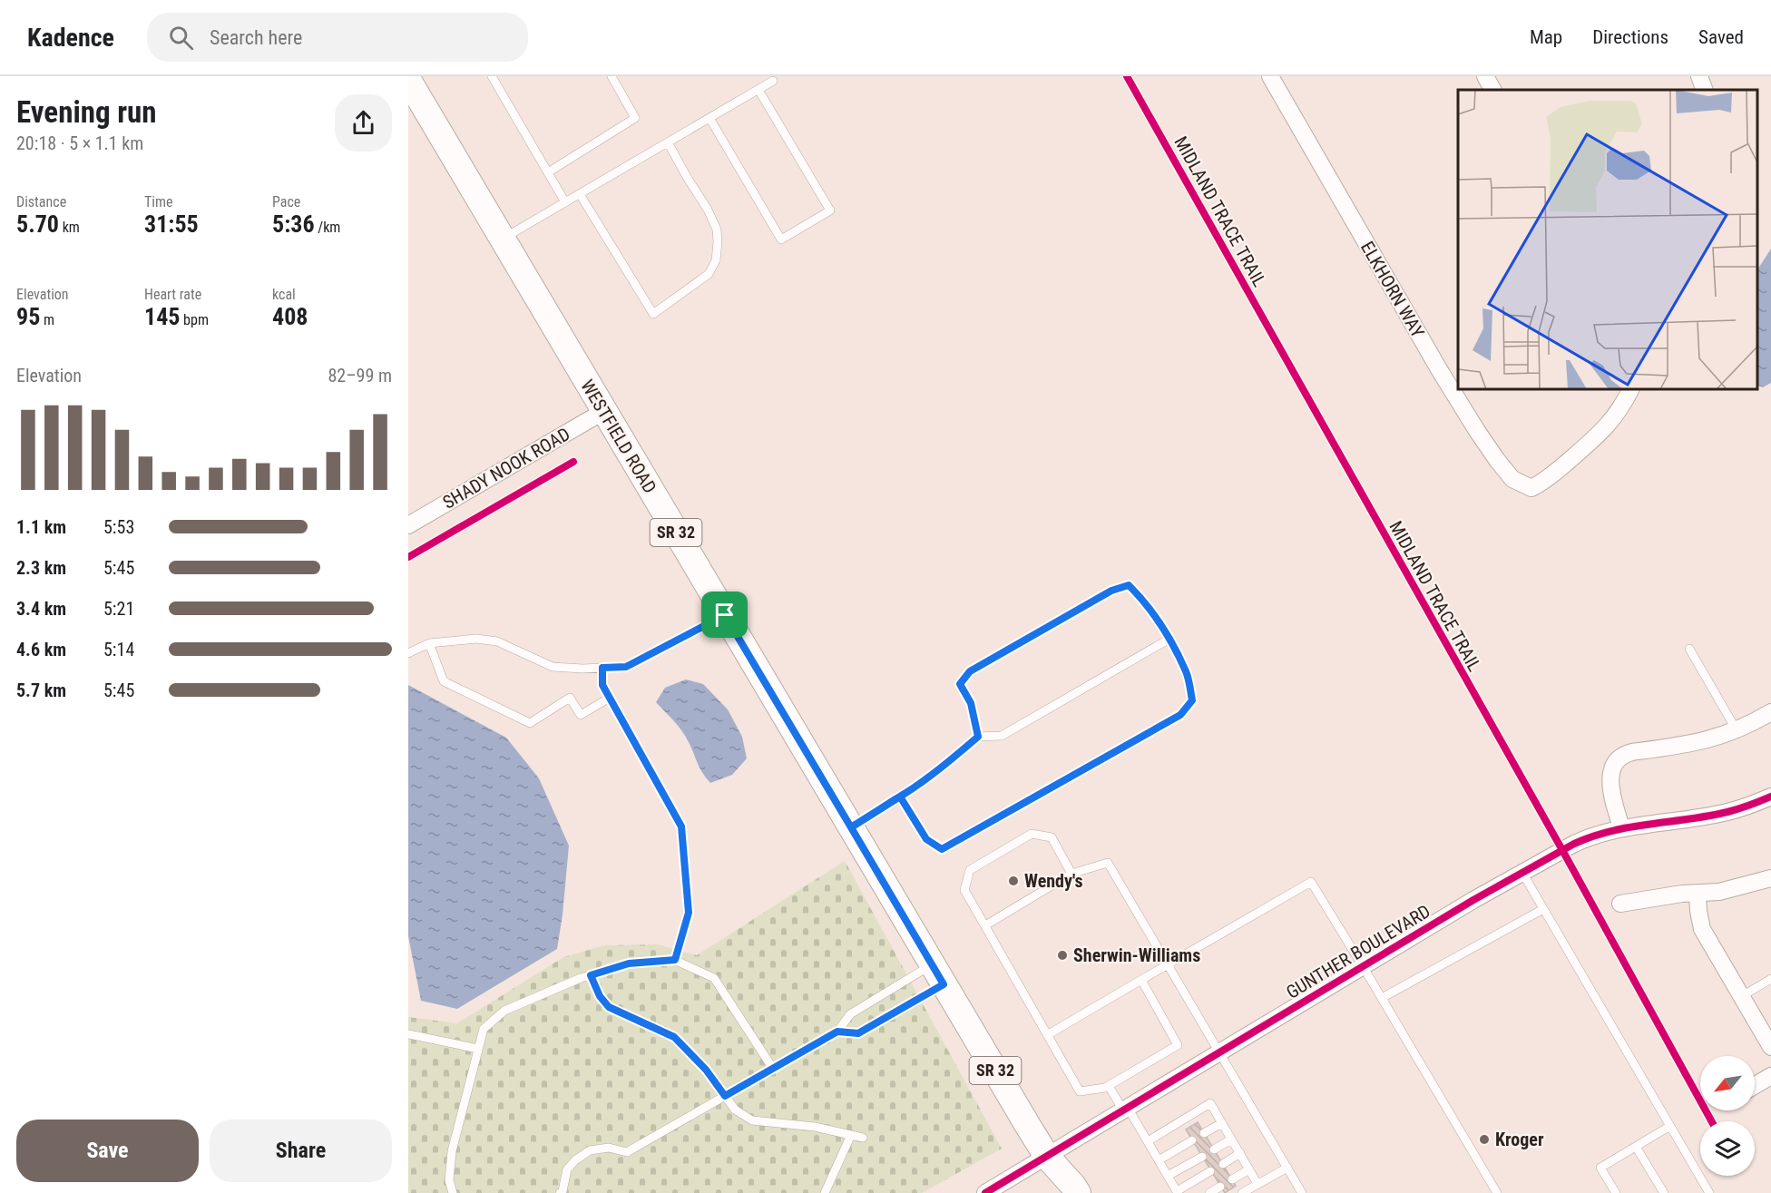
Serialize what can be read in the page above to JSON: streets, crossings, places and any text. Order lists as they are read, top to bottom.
{
  "streets": {
    "main road": ["WESTFIELD ROAD", "SR 32"],
    "street": ["ELKHORN WAY", "SHADY NOOK ROAD", "GUNTHER BOULEVARD"],
    "cycle path": ["MIDLAND TRACE TRAIL"]
  },
  "crossings": [
    ["WESTFIELD ROAD", "SHADY NOOK ROAD"],
    ["WESTFIELD ROAD", "GUNTHER BOULEVARD"]
  ],
  "places": ["Wendy's", "Sherwin-Williams", "Kroger"],
  "north": "bottom left",
  "page": {
    "header": "Kadence",
    "search": "Search here",
    "nav": ["Map", "Directions", "Saved"],
    "heading": ["Evening run", "20:18 · 5 × 1.1 km"],
    "stats": [
      ["Distance", "5.70 km"],
      ["Time", "31:55"],
      ["Pace", "5:36 /km"],
      ["Elevation", "95 m"],
      ["Heart rate", "145 bpm"],
      ["kcal", "408"]
    ],
    "chart": ["Elevation", "82–99 m"],
    "list": [
      {
        "name": "1.1 km",
        "note": "5:53"
      },
      {
        "name": "2.3 km",
        "note": "5:45"
      },
      {
        "name": "3.4 km",
        "note": "5:21"
      },
      {
        "name": "4.6 km",
        "note": "5:14"
      },
      {
        "name": "5.7 km",
        "note": "5:45"
      }
    ],
    "buttons": ["Save", "Share"]
  }
}
